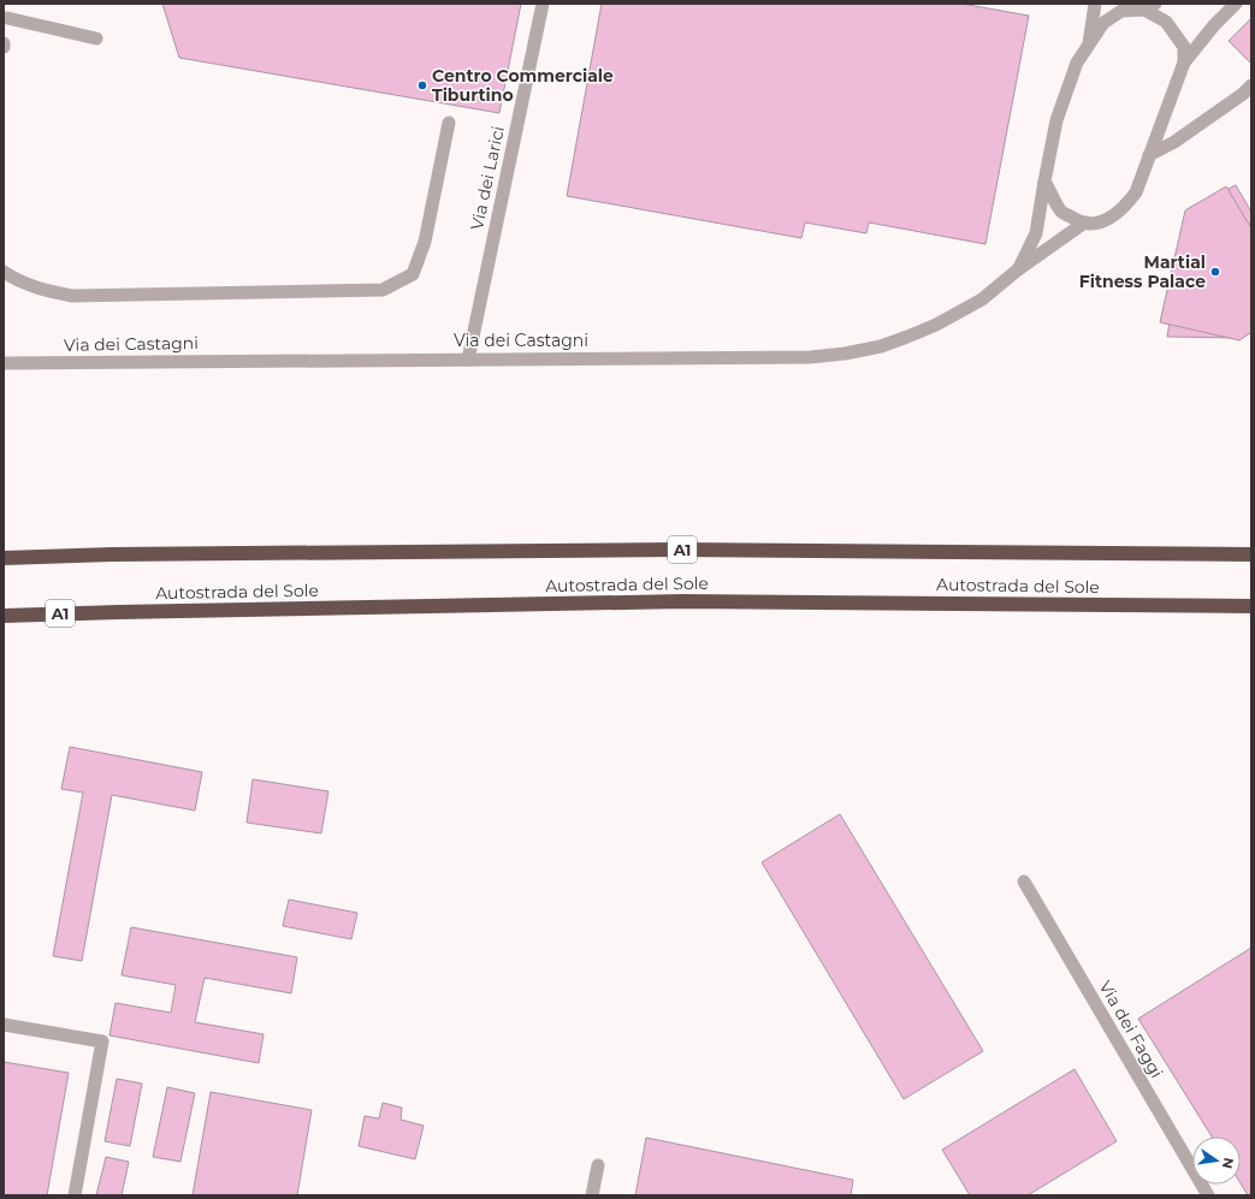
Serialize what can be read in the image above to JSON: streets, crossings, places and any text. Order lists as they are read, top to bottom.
{
  "streets": {
    "highway": ["A1", "Autostrada del Sole"],
    "street": ["Via dei Larici", "Via dei Castagni", "Via dei Faggi"]
  },
  "crossings": [
    ["Via dei Larici", "Via dei Castagni"]
  ],
  "places": ["Centro Commerciale Tiburtino", "Martial Fitness Palace"],
  "north": "right"
}
